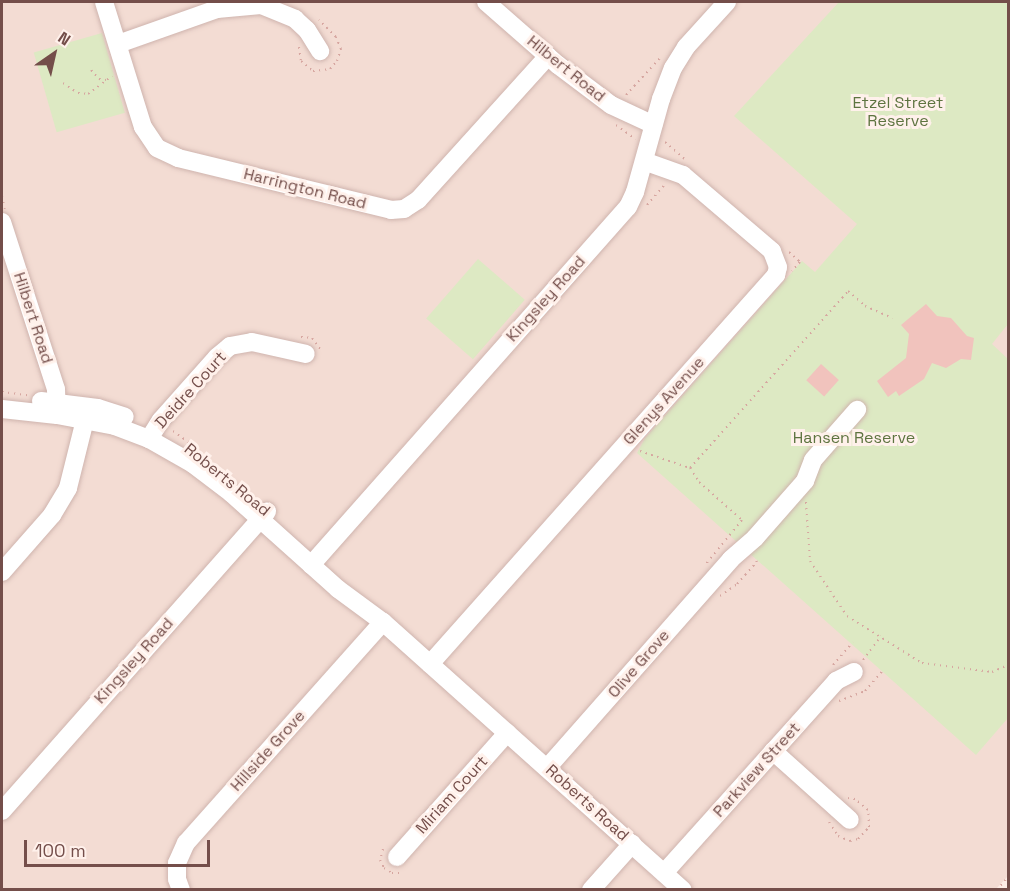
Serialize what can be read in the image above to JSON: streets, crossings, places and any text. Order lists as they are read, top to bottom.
{
  "streets": {
    "street": [
      "Hilbert Road",
      "Harrington Road",
      "Kingsley Road",
      "Deidre Court",
      "Glenys Avenue",
      "Roberts Road",
      "Olive Grove",
      "Hillside Grove",
      "Parkview Street",
      "Miriam Court"
    ]
  },
  "crossings": [
    ["Hilbert Road", "Harrington Road"],
    ["Hilbert Road", "Kingsley Road"],
    ["Hilbert Road", "Roberts Road"],
    ["Kingsley Road", "Glenys Avenue"],
    ["Kingsley Road", "Roberts Road"],
    ["Deidre Court", "Roberts Road"],
    ["Glenys Avenue", "Roberts Road"],
    ["Roberts Road", "Olive Grove"],
    ["Roberts Road", "Hillside Grove"],
    ["Roberts Road", "Parkview Street"],
    ["Roberts Road", "Miriam Court"]
  ],
  "parks": ["Etzel Street Reserve", "Hansen Reserve"],
  "scale_bar": "100 m",
  "north": "top right"
}
